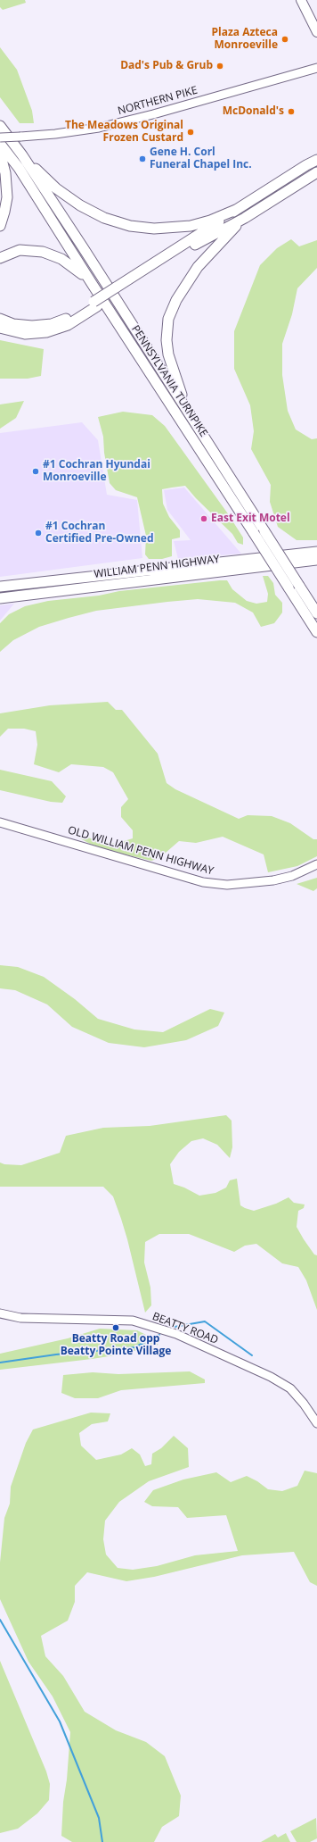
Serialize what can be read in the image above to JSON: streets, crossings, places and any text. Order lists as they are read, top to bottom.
{
  "streets": {
    "highway": ["PENNSYLVANIA TURNPIKE", "WILLIAM PENN HIGHWAY"],
    "main road": ["NORTHERN PIKE", "OLD WILLIAM PENN HIGHWAY", "BEATTY ROAD"]
  },
  "places": [
    "Plaza Azteca Monroeville",
    "Dad's Pub & Grub",
    "McDonald's",
    "The Meadows Original Frozen Custard",
    "Gene H. Corl Funeral Chapel Inc.",
    "#1 Cochran Hyundai Monroeville",
    "East Exit Motel",
    "#1 Cochran Certified Pre-Owned",
    "Beatty Road opp Beatty Pointe Village"
  ]
}
